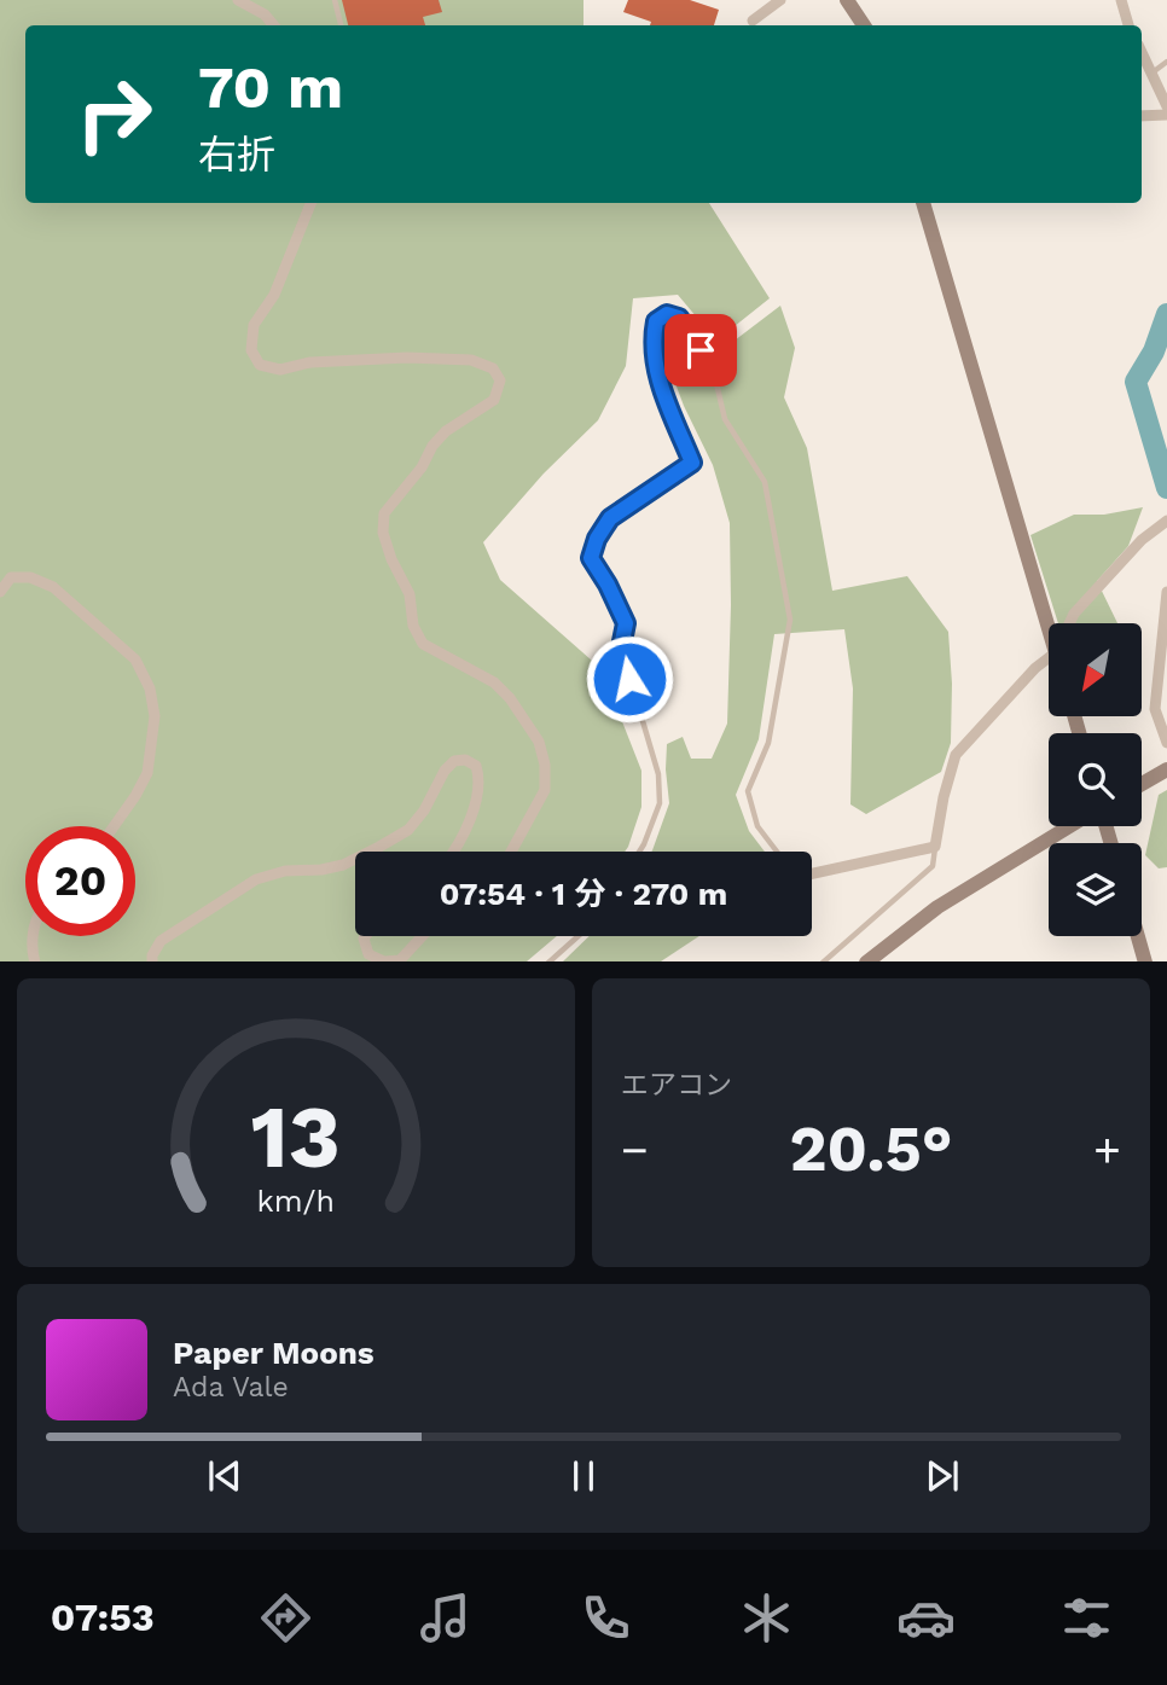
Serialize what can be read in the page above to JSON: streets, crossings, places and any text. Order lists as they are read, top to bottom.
{
  "north": "bottom left",
  "page": {
    "turn": ["70 m", "右折"],
    "limit": "20",
    "trip": "07:54 · 1 分 · 270 m",
    "tile": "エアコン",
    "heat": ["−", "20.5°", "+"],
    "song": ["Paper Moons", "Ada Vale"],
    "tabs": "07:53",
    "gauge": ["13", "km/h"]
  }
}
